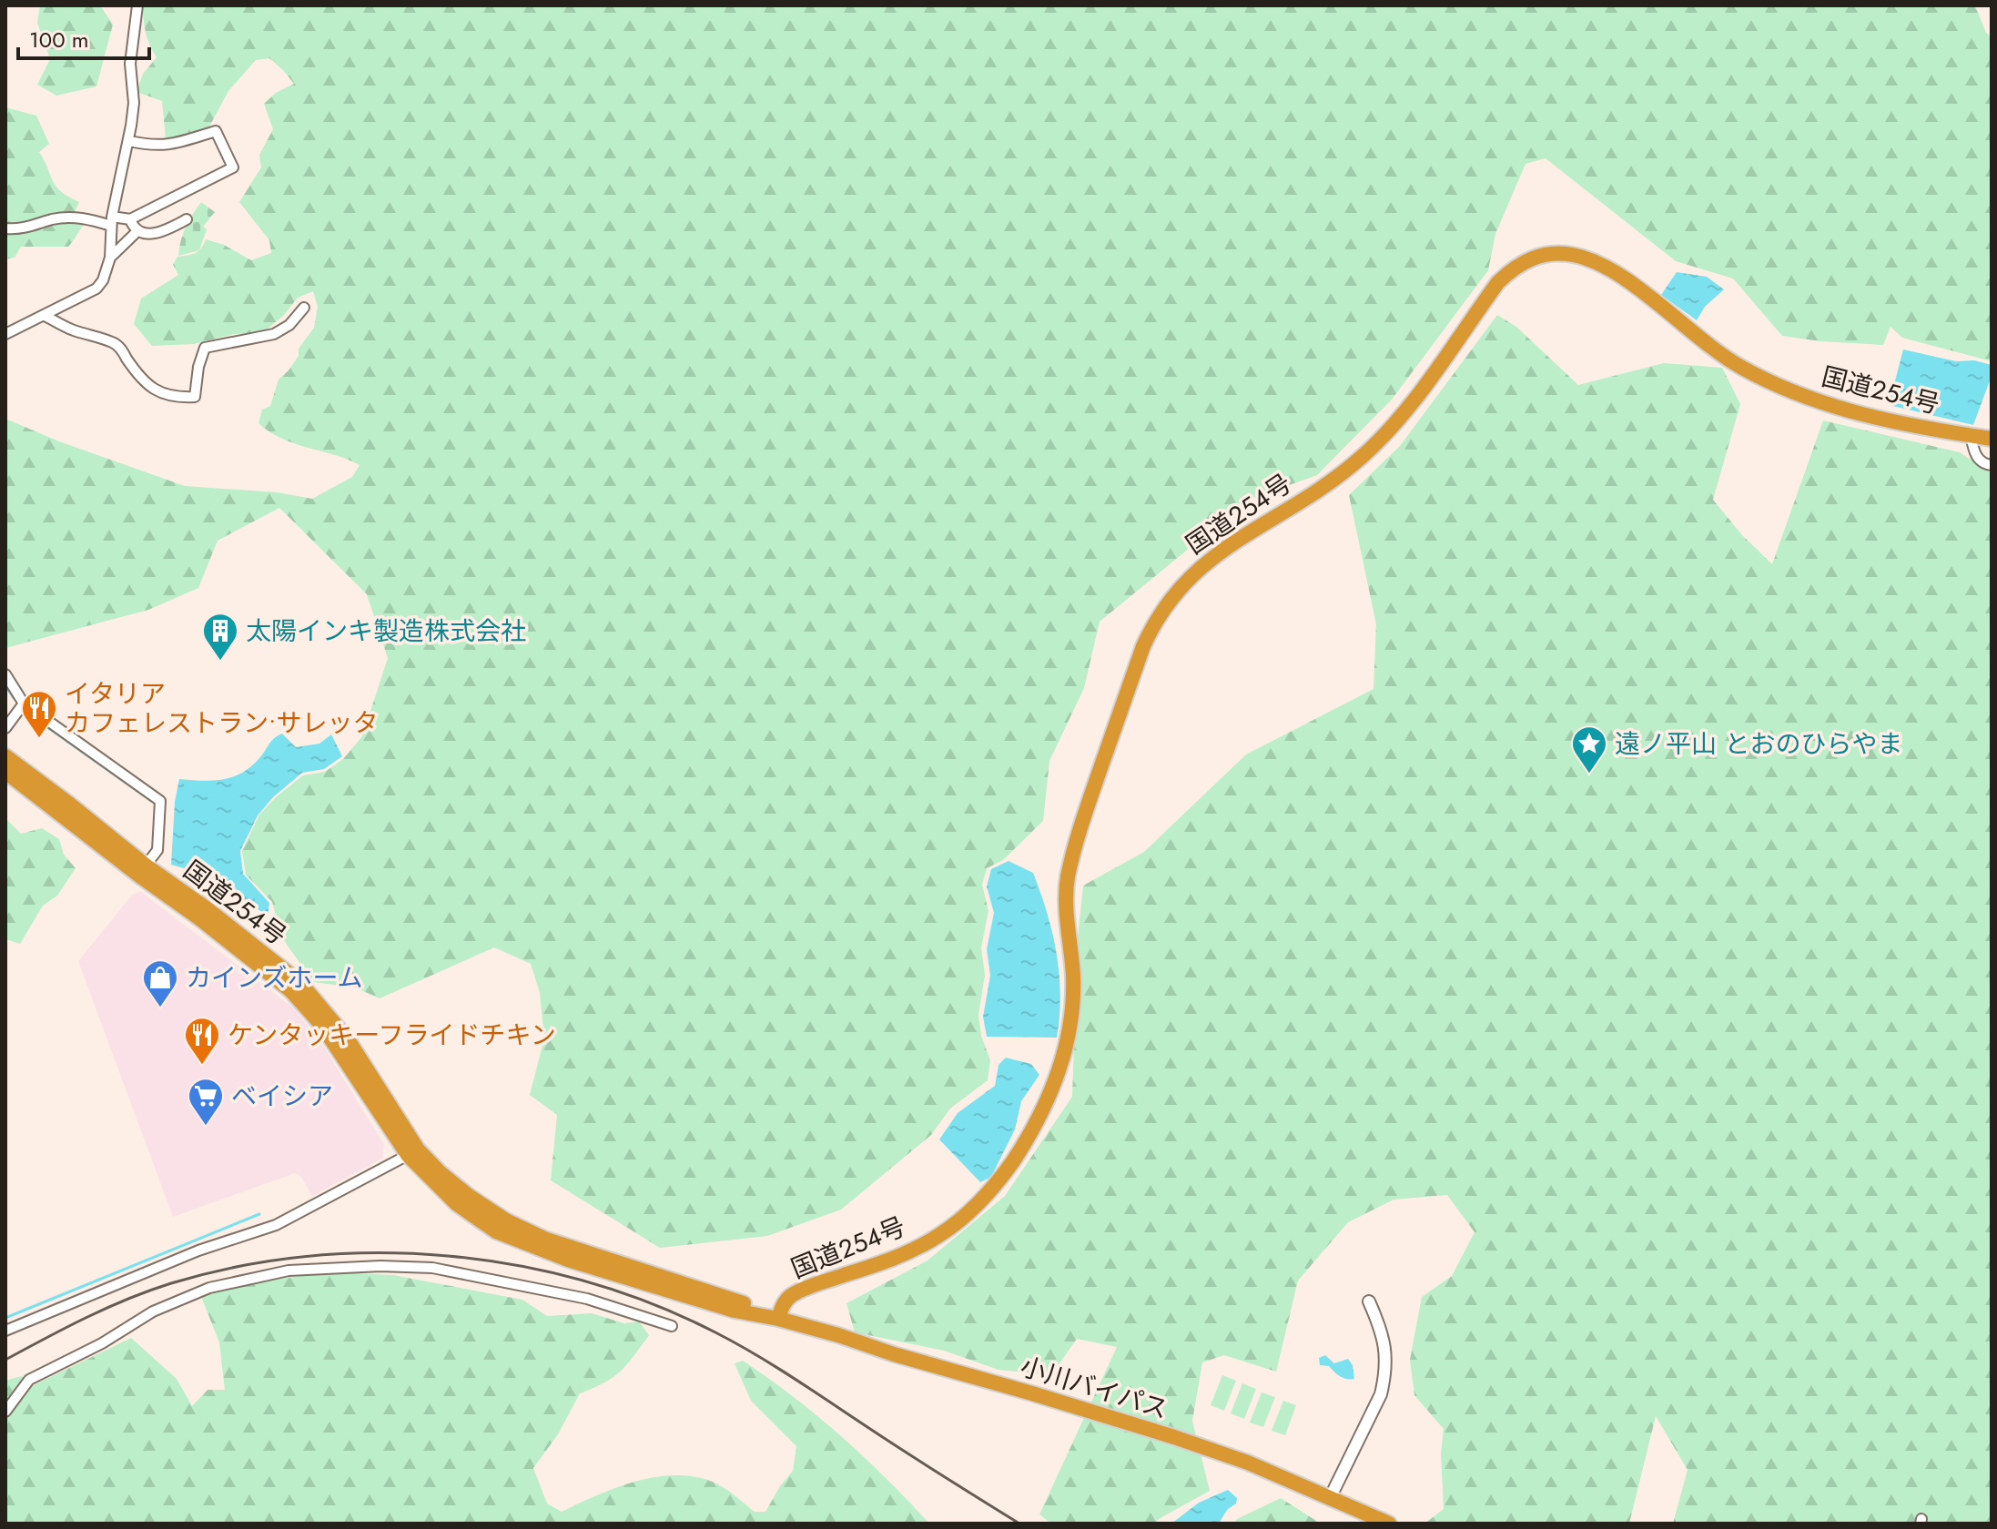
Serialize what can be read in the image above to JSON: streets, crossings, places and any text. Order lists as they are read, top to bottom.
{
  "streets": {
    "highway": ["国道254号", "小川バイパス"]
  },
  "crossings": [
    ["国道254号", "小川バイパス"]
  ],
  "places": {
    "building": ["太陽インキ製造株式会社"],
    "restaurant": ["イタリア カフェレストラン•サレッタ", "ケンタッキーフライドチキン"],
    "place": ["遠ノ平山 とおのひらやま"],
    "shop": ["カインズホーム"],
    "supermarket": ["ベイシア"]
  },
  "scale_bar": "100 m"
}
